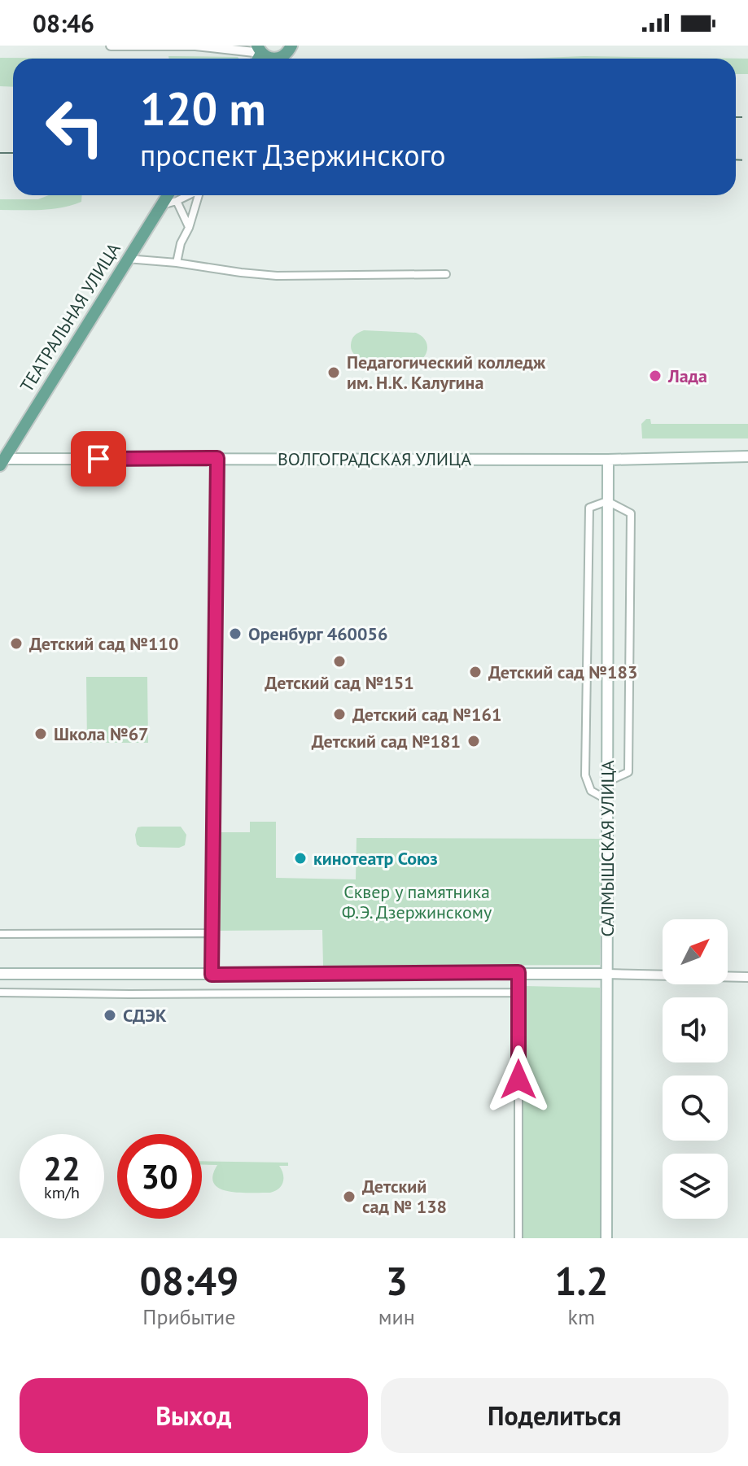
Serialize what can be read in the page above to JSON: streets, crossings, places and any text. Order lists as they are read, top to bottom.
{
  "streets": {
    "main road": ["ТЕАТРАЛЬНАЯ УЛИЦА", "ВОЛГОГРАДСКАЯ УЛИЦА", "САЛМЫШСКАЯ УЛИЦА"]
  },
  "crossings": [
    ["ТЕАТРАЛЬНАЯ УЛИЦА", "ВОЛГОГРАДСКАЯ УЛИЦА"],
    ["ВОЛГОГРАДСКАЯ УЛИЦА", "САЛМЫШСКАЯ УЛИЦА"]
  ],
  "parks": ["Сквер у памятника Ф.Э. Дзержинскому"],
  "places": [
    "Педагогический колледж им. Н.К. Калугина",
    "Лада",
    "Оренбург 460056",
    "Детский сад №110",
    "Детский сад №151",
    "Детский сад №183",
    "Детский сад №161",
    "Школа №67",
    "Детский сад №181",
    "кинотеатр Союз",
    "СДЭК",
    "Детский сад № 138"
  ],
  "north": "top right",
  "page": {
    "status": "08:46",
    "turn": ["120 m", "проспект Дзержинского"],
    "speed": "22 km/h",
    "limit": "30",
    "eta": [
      "08:49",
      "Прибытие",
      "3",
      "мин",
      "1.2",
      "km"
    ],
    "buttons": ["Выход", "Поделиться"]
  }
}
